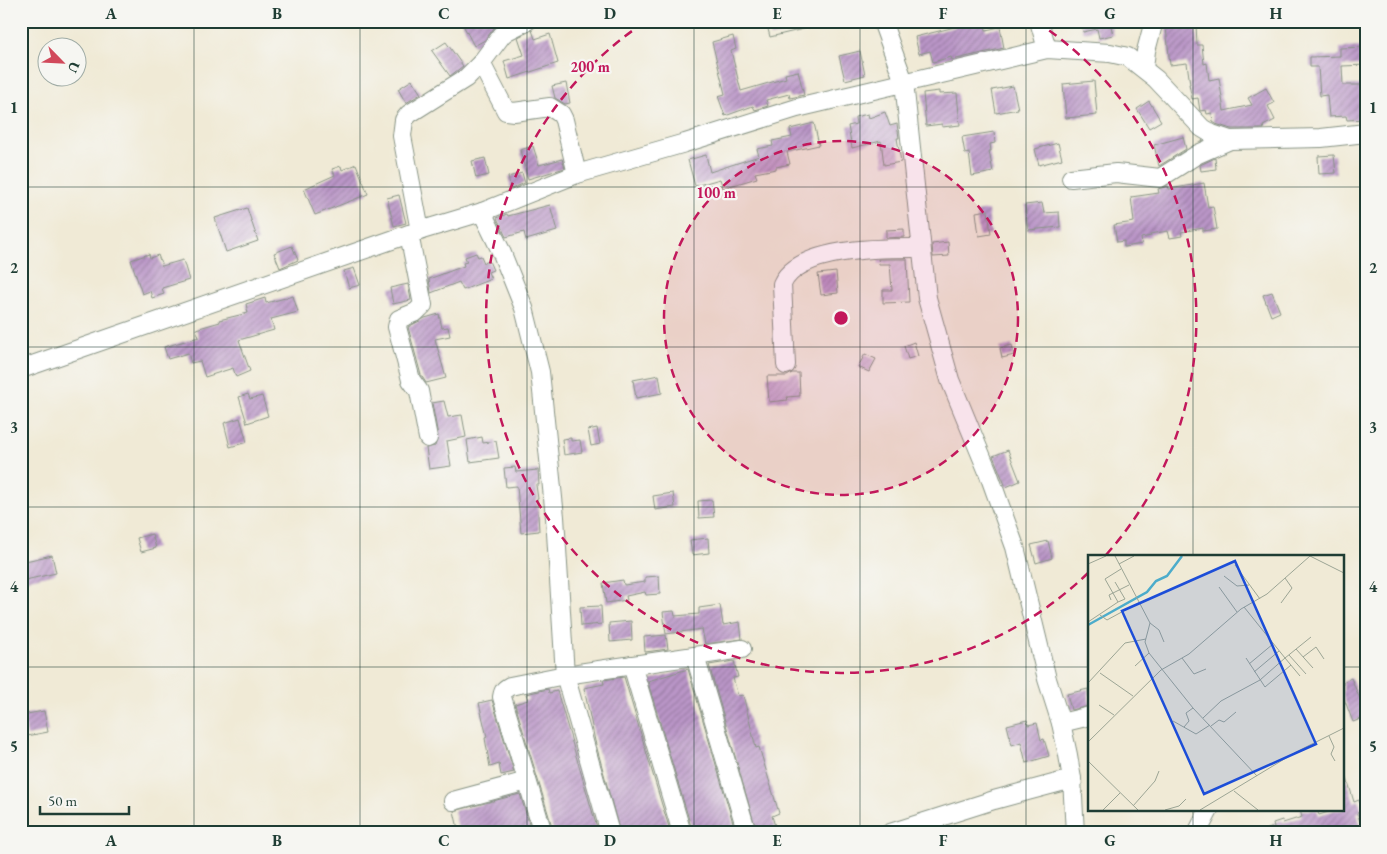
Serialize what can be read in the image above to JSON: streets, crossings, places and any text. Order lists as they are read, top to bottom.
{
  "scale_bar": "50 m",
  "north": "bottom right",
  "grid": {
    "columns": [
      "A",
      "B",
      "C",
      "D",
      "E",
      "F",
      "G",
      "H"
    ],
    "rows": [
      "1",
      "2",
      "3",
      "4",
      "5"
    ]
  },
  "rings": ["200 m", "100 m"]
}
